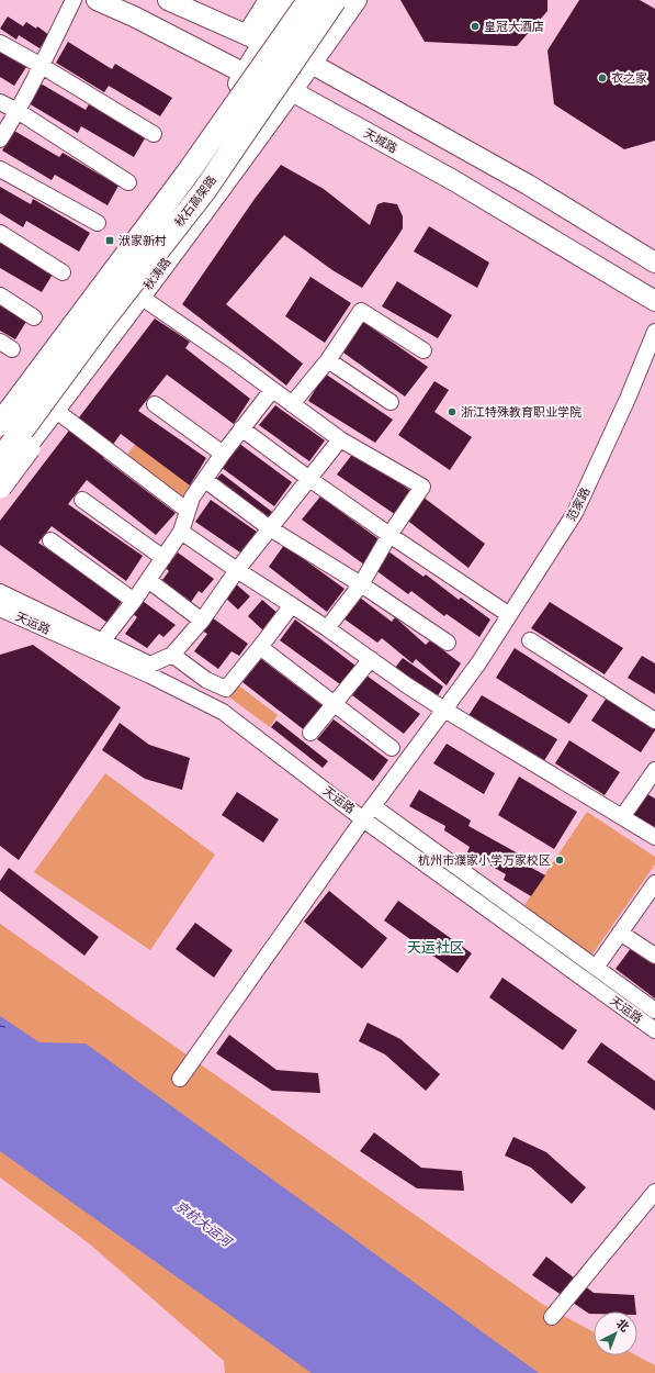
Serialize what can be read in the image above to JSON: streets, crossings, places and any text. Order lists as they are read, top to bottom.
{
  "streets": {
    "highway": ["秋石高架路"],
    "main road": ["天城路", "秋涛路"],
    "street": ["范家路", "天运路"]
  },
  "crossings": [
    ["天城路", "秋涛路"],
    ["范家路", "天运路"]
  ],
  "districts": ["天运社区"],
  "water": ["京杭大运河"],
  "places": {
    "other": [
      "皇冠大酒店",
      "衣之家",
      "浙江特殊教育职业学院",
      "杭州市濮家小学万家校区"
    ],
    "transit": ["洑家新村"]
  },
  "north": "top right"
}
